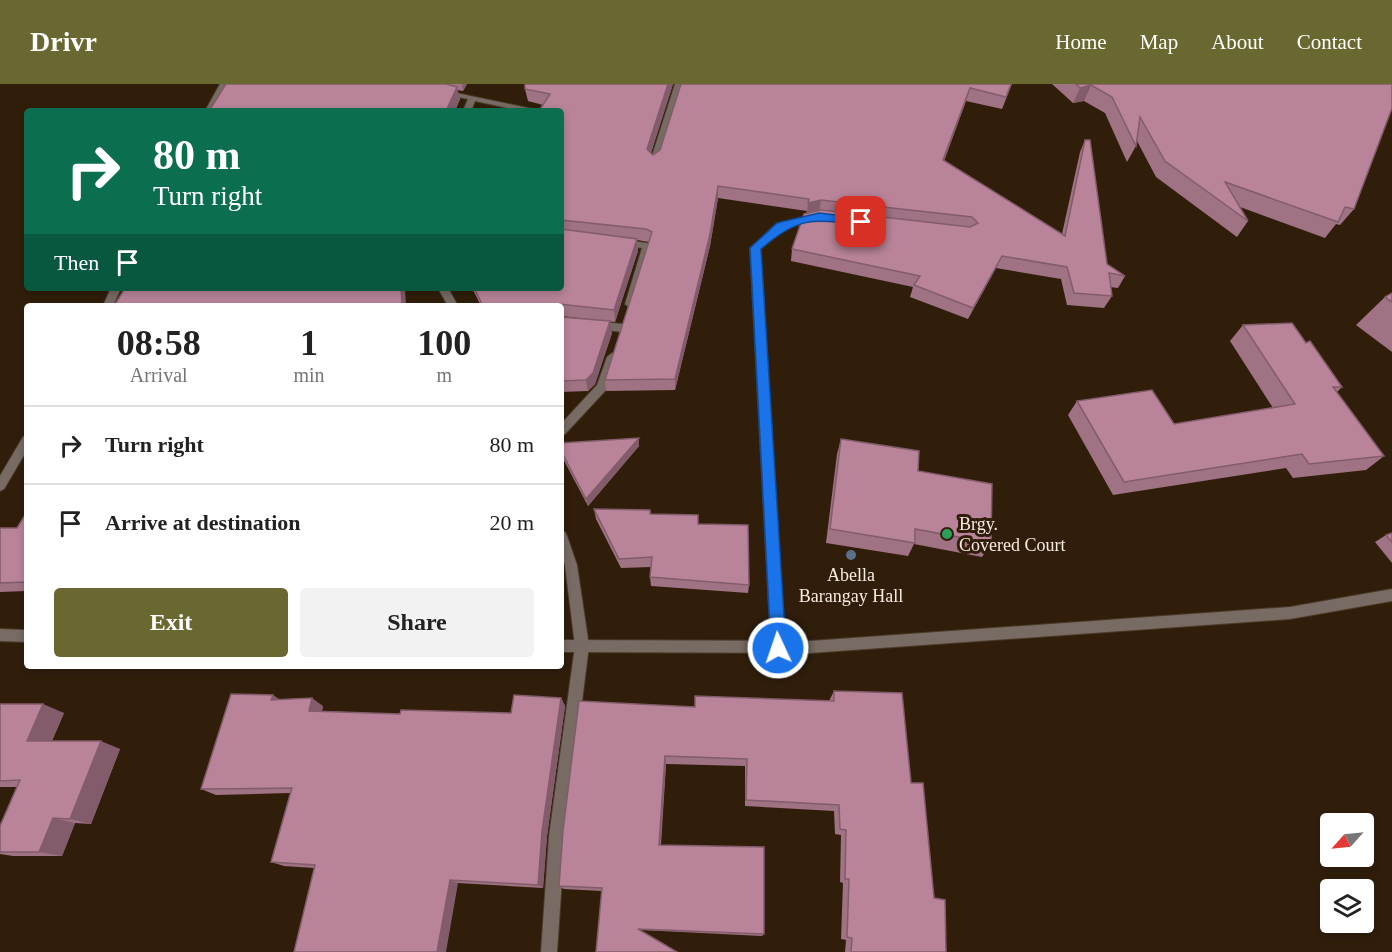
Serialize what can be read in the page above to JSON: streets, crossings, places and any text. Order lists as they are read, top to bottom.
{
  "places": ["Brgy. Covered Court", "Abella Barangay Hall"],
  "north": "bottom left",
  "page": {
    "header": "Drivr",
    "nav": [
      "Home",
      "Map",
      "About",
      "Contact"
    ],
    "turn": ["80 m", "Turn right"],
    "then": "Then",
    "eta": [
      "08:58",
      "Arrival",
      "1",
      "min",
      "100",
      "m"
    ],
    "list": [
      {
        "name": "Turn right",
        "value": "80 m"
      },
      {
        "name": "Arrive at destination",
        "value": "20 m"
      }
    ],
    "buttons": ["Exit", "Share"]
  }
}
